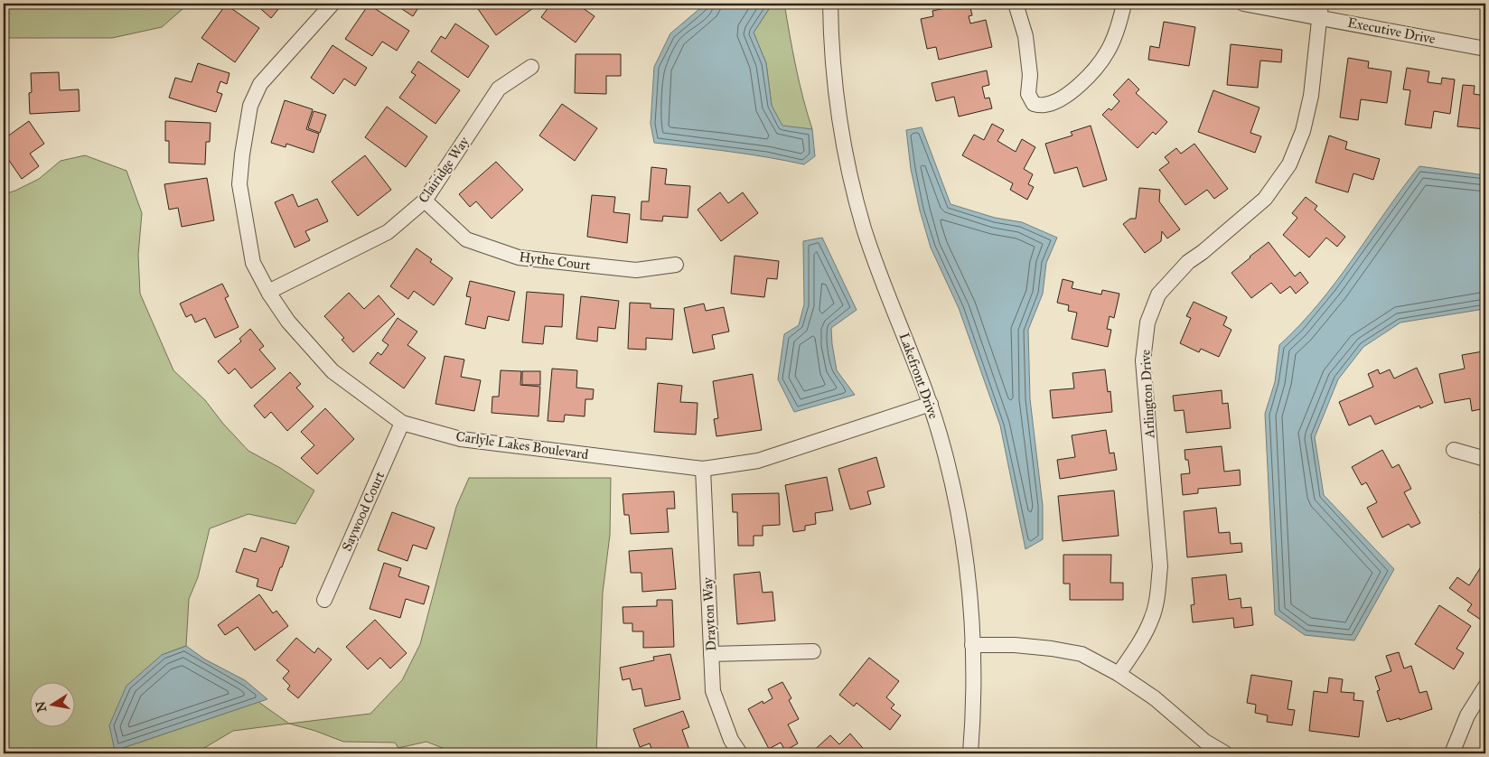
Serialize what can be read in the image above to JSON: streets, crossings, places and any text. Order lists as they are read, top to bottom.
{
  "streets": {
    "street": [
      "Executive Drive",
      "Clairidge Way",
      "Hythe Court",
      "Lakefront Drive",
      "Arlington Drive",
      "Carlyle Lakes Boulevard",
      "Saywood Court",
      "Drayton Way"
    ]
  },
  "crossings": [
    ["Executive Drive", "Arlington Drive"],
    ["Clairidge Way", "Hythe Court"],
    ["Clairidge Way", "Carlyle Lakes Boulevard"],
    ["Lakefront Drive", "Carlyle Lakes Boulevard"],
    ["Carlyle Lakes Boulevard", "Saywood Court"],
    ["Carlyle Lakes Boulevard", "Drayton Way"]
  ],
  "north": "left"
}
